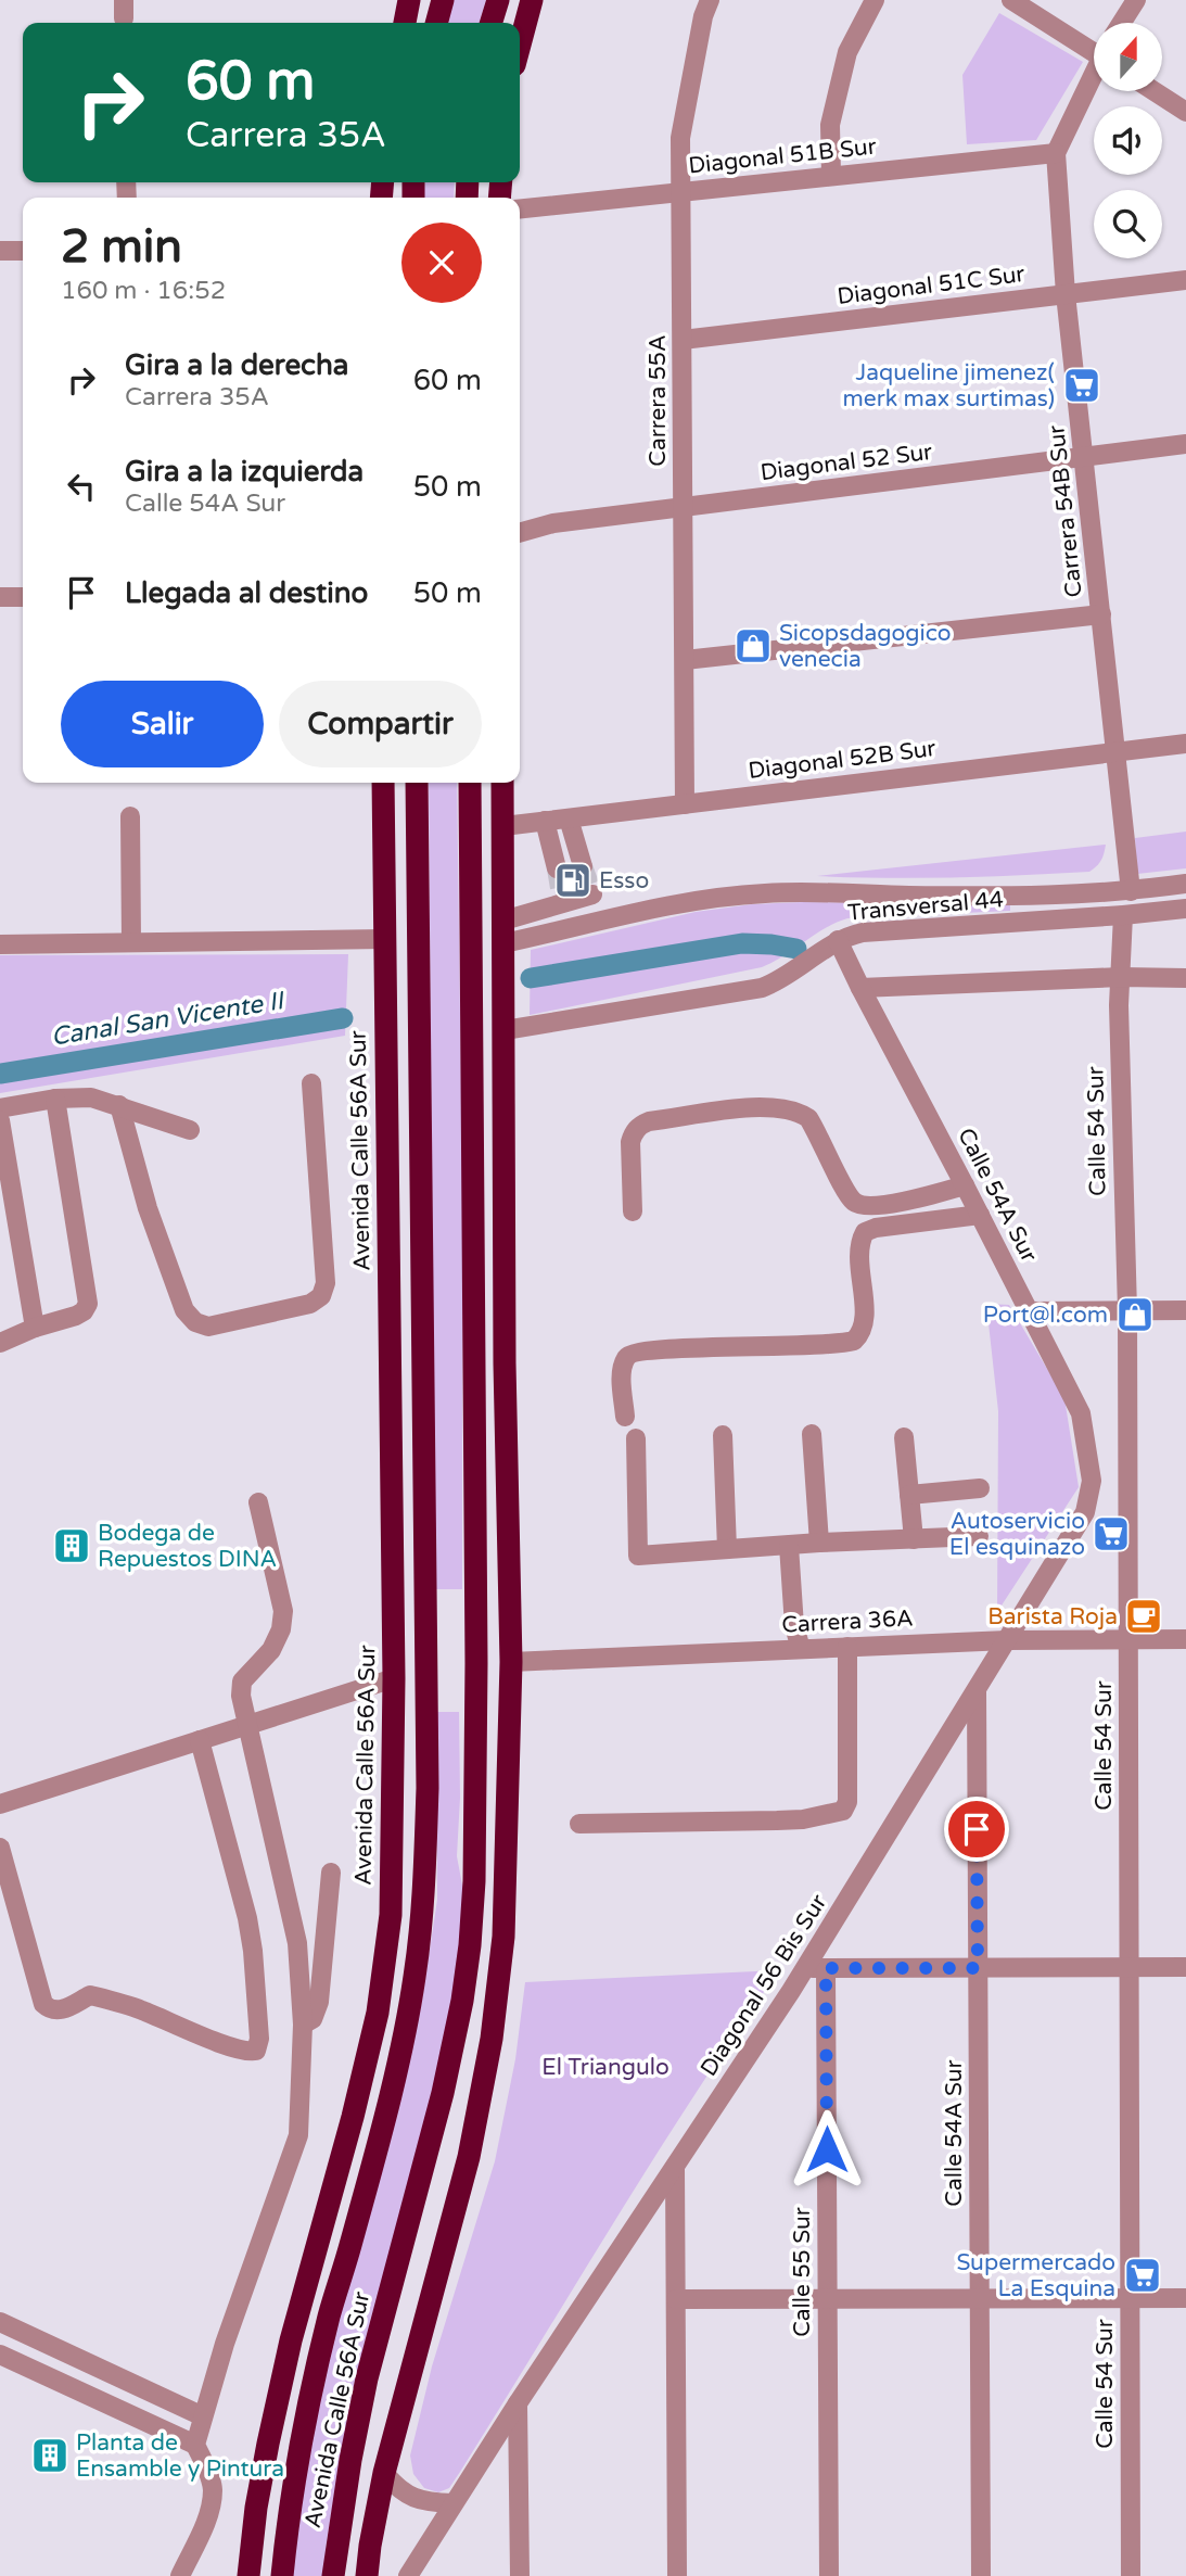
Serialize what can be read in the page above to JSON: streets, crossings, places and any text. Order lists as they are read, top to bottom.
{
  "streets": {
    "highway": ["Avenida Calle 56A Sur"],
    "street": [
      "Diagonal 51B Sur",
      "Diagonal 51C Sur",
      "Carrera 55A",
      "Diagonal 52 Sur",
      "Carrera 54B Sur",
      "Diagonal 52B Sur",
      "Transversal 44",
      "Calle 54 Sur",
      "Calle 54A Sur",
      "Carrera 36A",
      "Diagonal 56 Bis Sur",
      "Calle 55 Sur"
    ]
  },
  "crossings": [
    ["Diagonal 51B Sur", "Carrera 55A"],
    ["Diagonal 51B Sur", "Carrera 54B Sur"],
    ["Diagonal 51C Sur", "Carrera 55A"],
    ["Diagonal 51C Sur", "Carrera 54B Sur"],
    ["Carrera 55A", "Diagonal 52 Sur"],
    ["Carrera 55A", "Diagonal 52B Sur"],
    ["Diagonal 52 Sur", "Carrera 54B Sur"],
    ["Carrera 54B Sur", "Diagonal 52B Sur"],
    ["Carrera 54B Sur", "Transversal 44"],
    ["Transversal 44", "Calle 54 Sur"],
    ["Transversal 44", "Calle 54A Sur"],
    ["Calle 54 Sur", "Carrera 36A"],
    ["Calle 54A Sur", "Diagonal 56 Bis Sur"],
    ["Carrera 36A", "Diagonal 56 Bis Sur"]
  ],
  "water": ["Canal San Vicente II"],
  "parks": ["El Triangulo"],
  "places": {
    "supermarket": ["Jaqueline jimenez( merk max surtimas)", "Autoservicio El esquinazo", "Supermercado La Esquina"],
    "shop": ["Sicopsdagogico venecia", "Port@l.com"],
    "fuel station": ["Esso"],
    "building": ["Bodega de Repuestos DINA", "Planta de Ensamble y Pintura"],
    "cafe": ["Barista Roja"]
  },
  "north": "top",
  "page": {
    "turn": ["60 m", "Carrera 35A"],
    "heading": ["2 min", "160 m · 16:52"],
    "list": [
      {
        "name": "Gira a la derecha",
        "note": "Carrera 35A",
        "value": "60 m"
      },
      {
        "name": "Gira a la izquierda",
        "note": "Calle 54A Sur",
        "value": "50 m"
      },
      {
        "name": "Llegada al destino",
        "value": "50 m"
      }
    ],
    "buttons": ["Salir", "Compartir"]
  }
}
